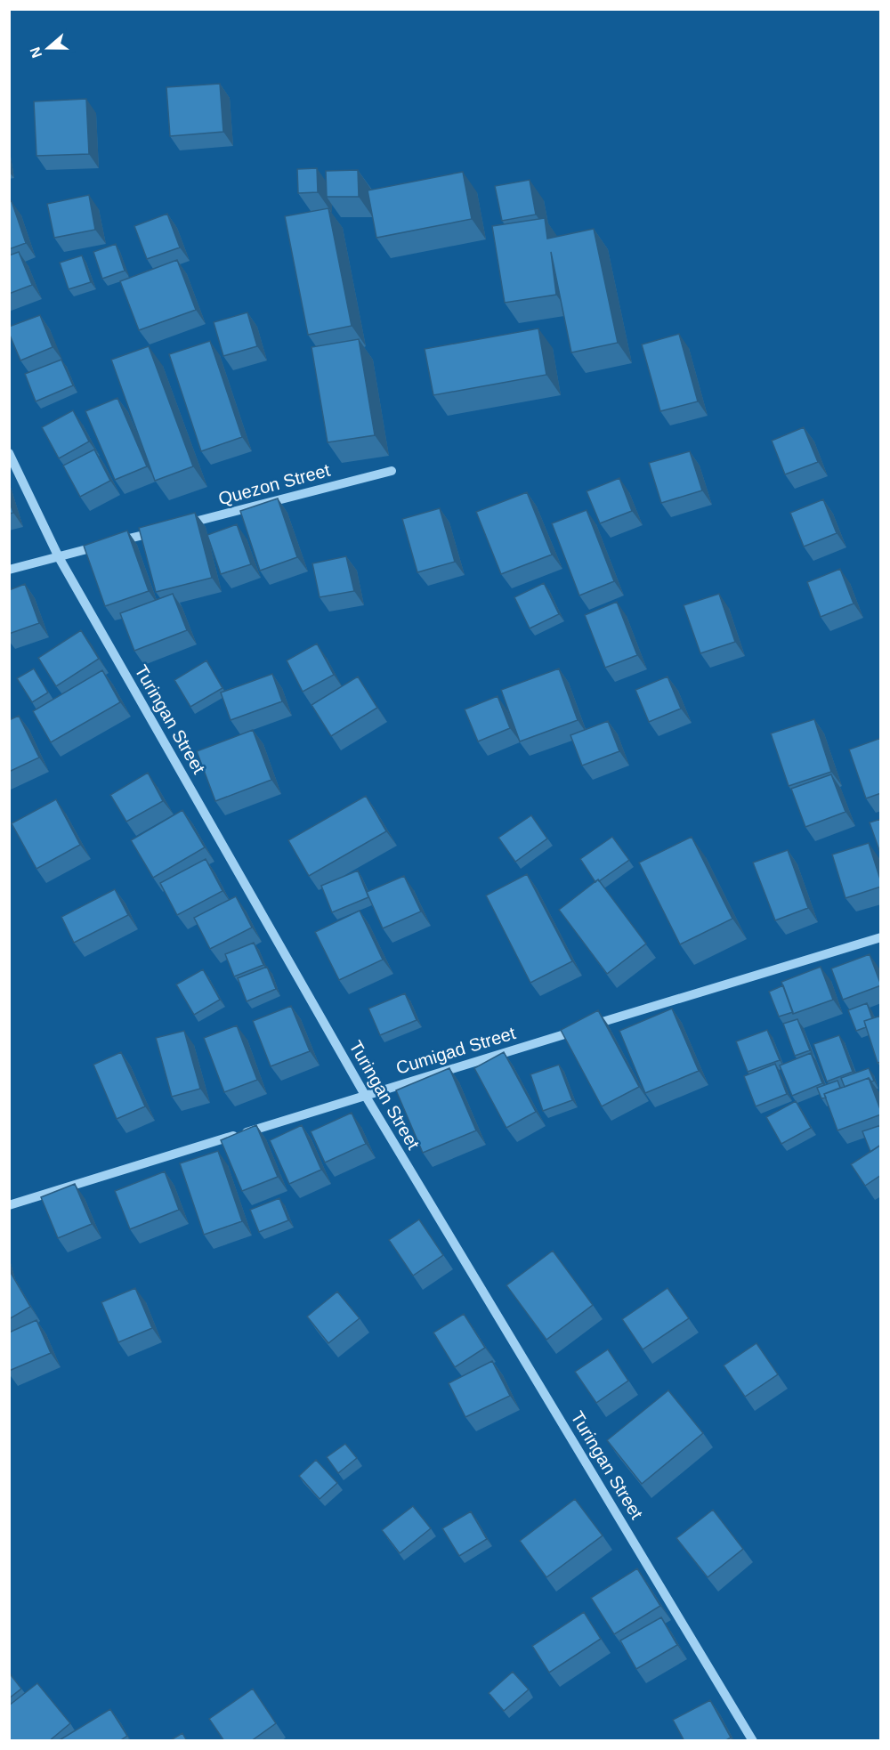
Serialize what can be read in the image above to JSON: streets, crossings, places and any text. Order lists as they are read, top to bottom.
{
  "streets": {
    "street": ["Quezon Street", "Turingan Street", "Cumigad Street"]
  },
  "crossings": [
    ["Turingan Street", "Cumigad Street"]
  ],
  "north": "left"
}
